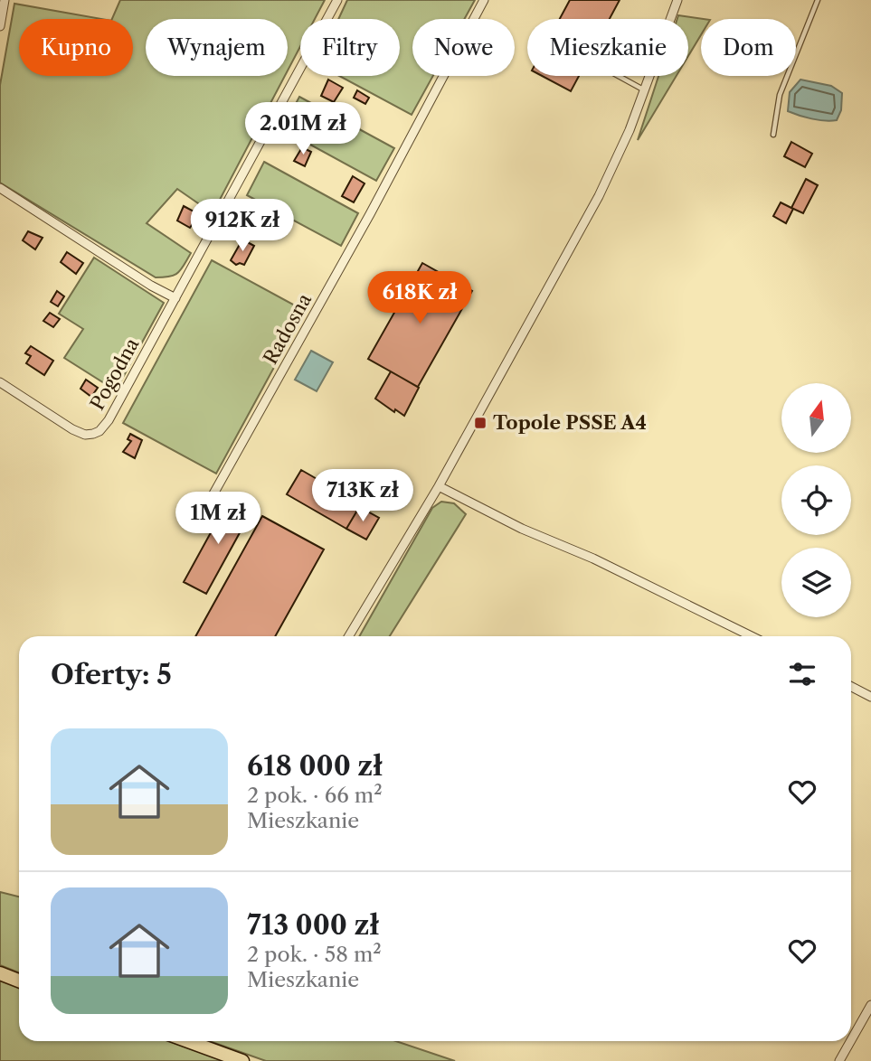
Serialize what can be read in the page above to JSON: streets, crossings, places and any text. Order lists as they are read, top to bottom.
{
  "streets": {
    "street": ["Radosna", "Pogodna"]
  },
  "places": {
    "transit": ["Topole PSSE A4"]
  },
  "north": "top",
  "page": {
    "chip": [
      "Kupno",
      "Wynajem",
      "Filtry",
      "Nowe",
      "Mieszkanie",
      "Dom"
    ],
    "price": [
      "2.01M zł",
      "912K zł",
      "618K zł",
      "713K zł",
      "1M zł"
    ],
    "heading": "Oferty: 5",
    "list": [
      {
        "name": "618 000 zł",
        "note": "2 pok. · 66 m² · Mieszkanie"
      },
      {
        "name": "713 000 zł",
        "note": "2 pok. · 58 m² · Mieszkanie"
      }
    ]
  }
}
